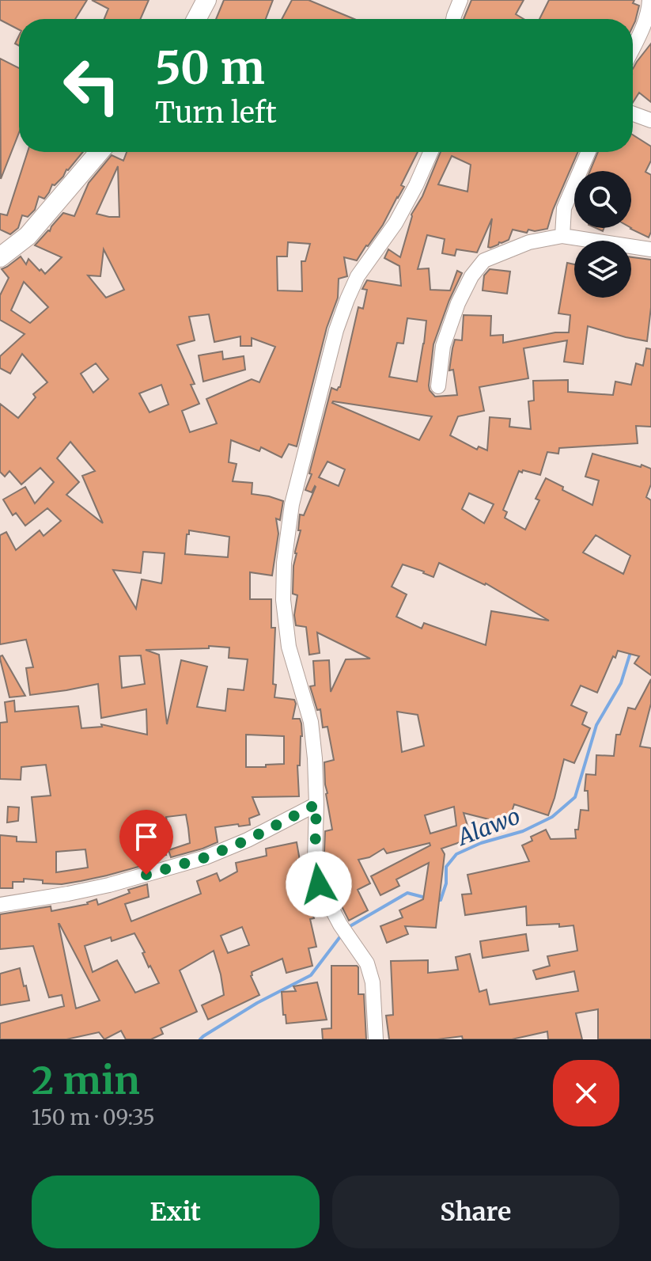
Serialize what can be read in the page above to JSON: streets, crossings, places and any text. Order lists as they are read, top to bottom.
{
  "water": ["Alawo"],
  "page": {
    "turn": ["50 m", "Turn left"],
    "heading": ["2 min", "150 m · 09:35"],
    "buttons": ["Exit", "Share"]
  }
}
